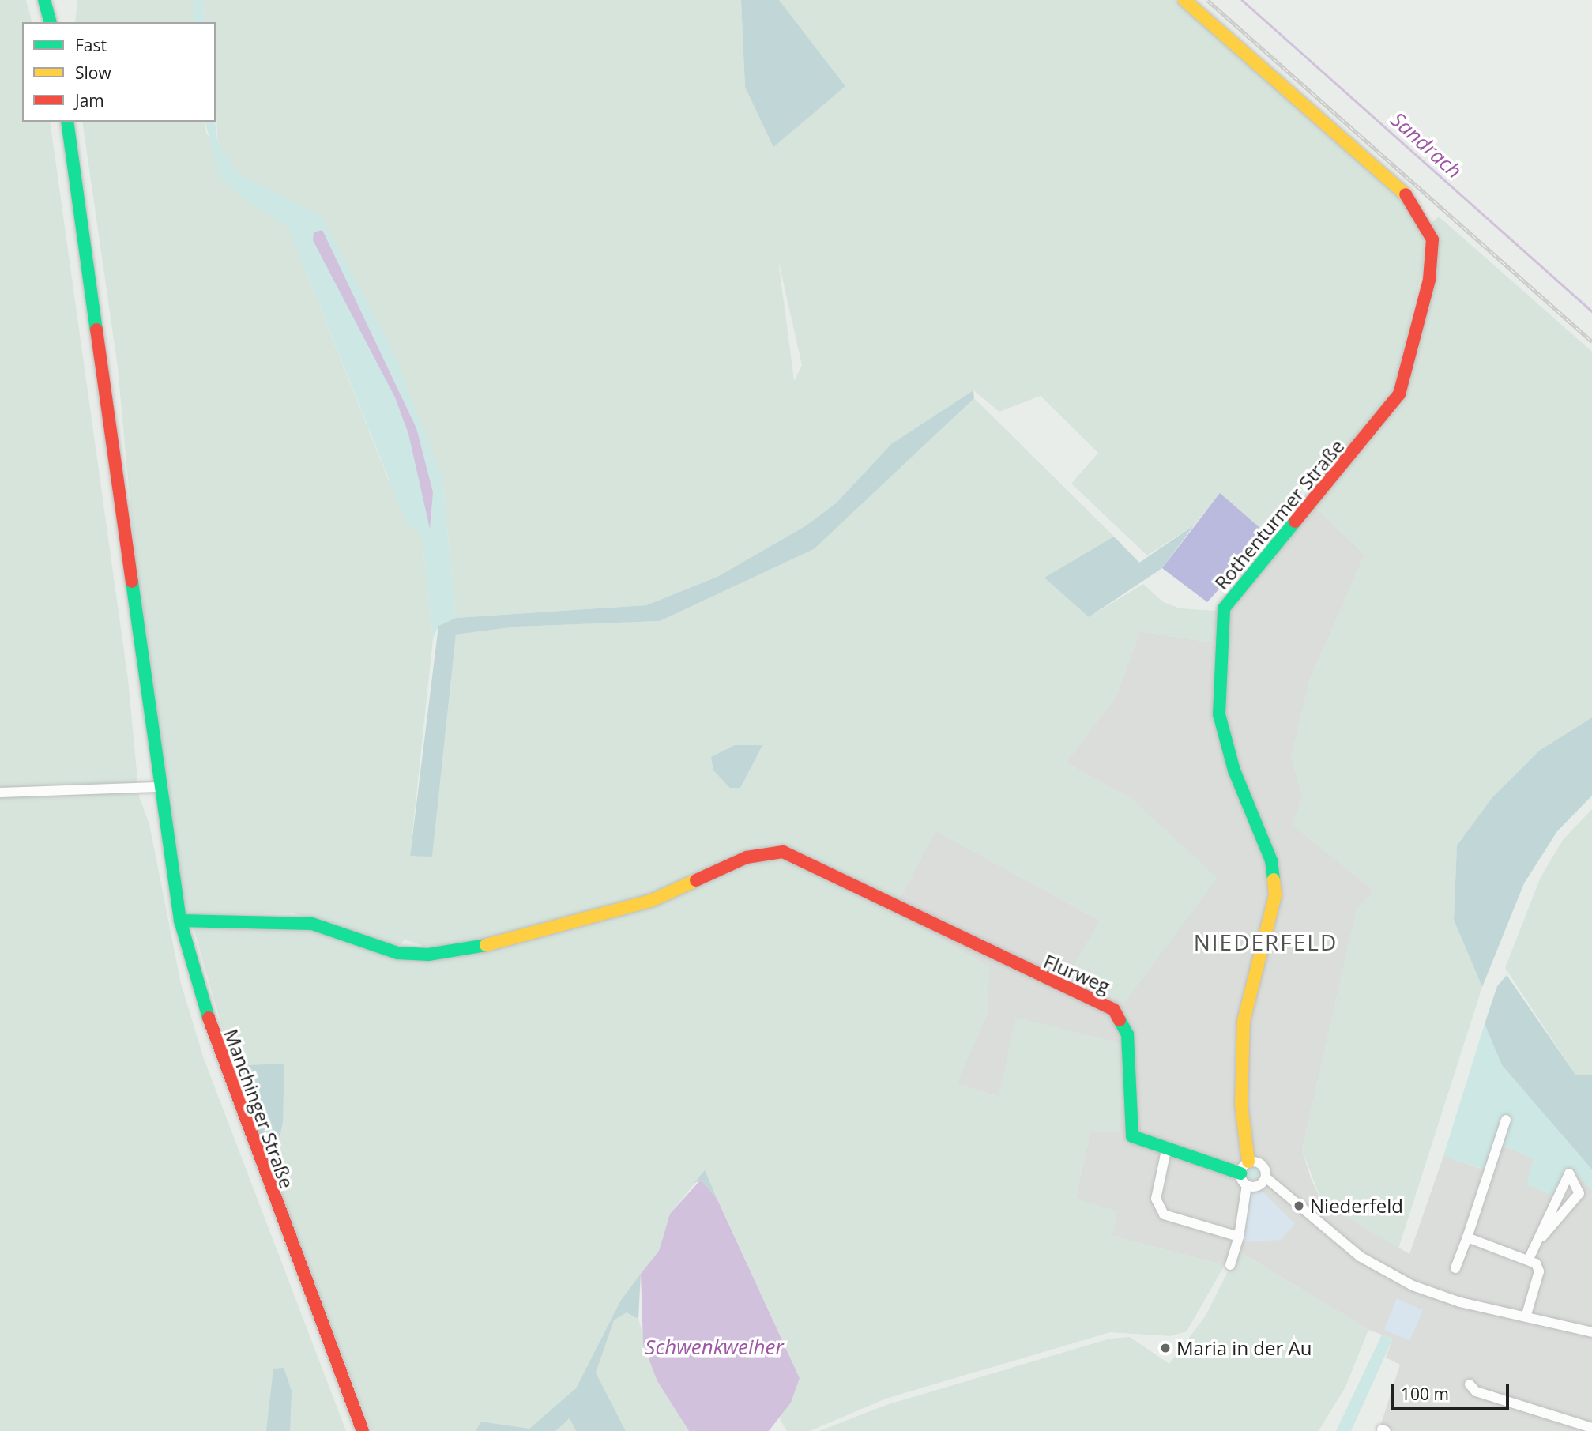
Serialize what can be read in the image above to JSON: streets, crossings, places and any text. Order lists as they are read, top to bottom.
{
  "streets": {
    "street": ["Rothenturmer Straße", "Flurweg", "Manchinger Straße"]
  },
  "crossings": [
    ["Rothenturmer Straße", "Flurweg"],
    ["Flurweg", "Manchinger Straße"]
  ],
  "districts": ["NIEDERFELD"],
  "water": ["Sandrach", "Schwenkweiher"],
  "places": ["Niederfeld", "Maria in der Au"],
  "legend": ["Fast", "Slow", "Jam"],
  "scale_bar": "100 m"
}
